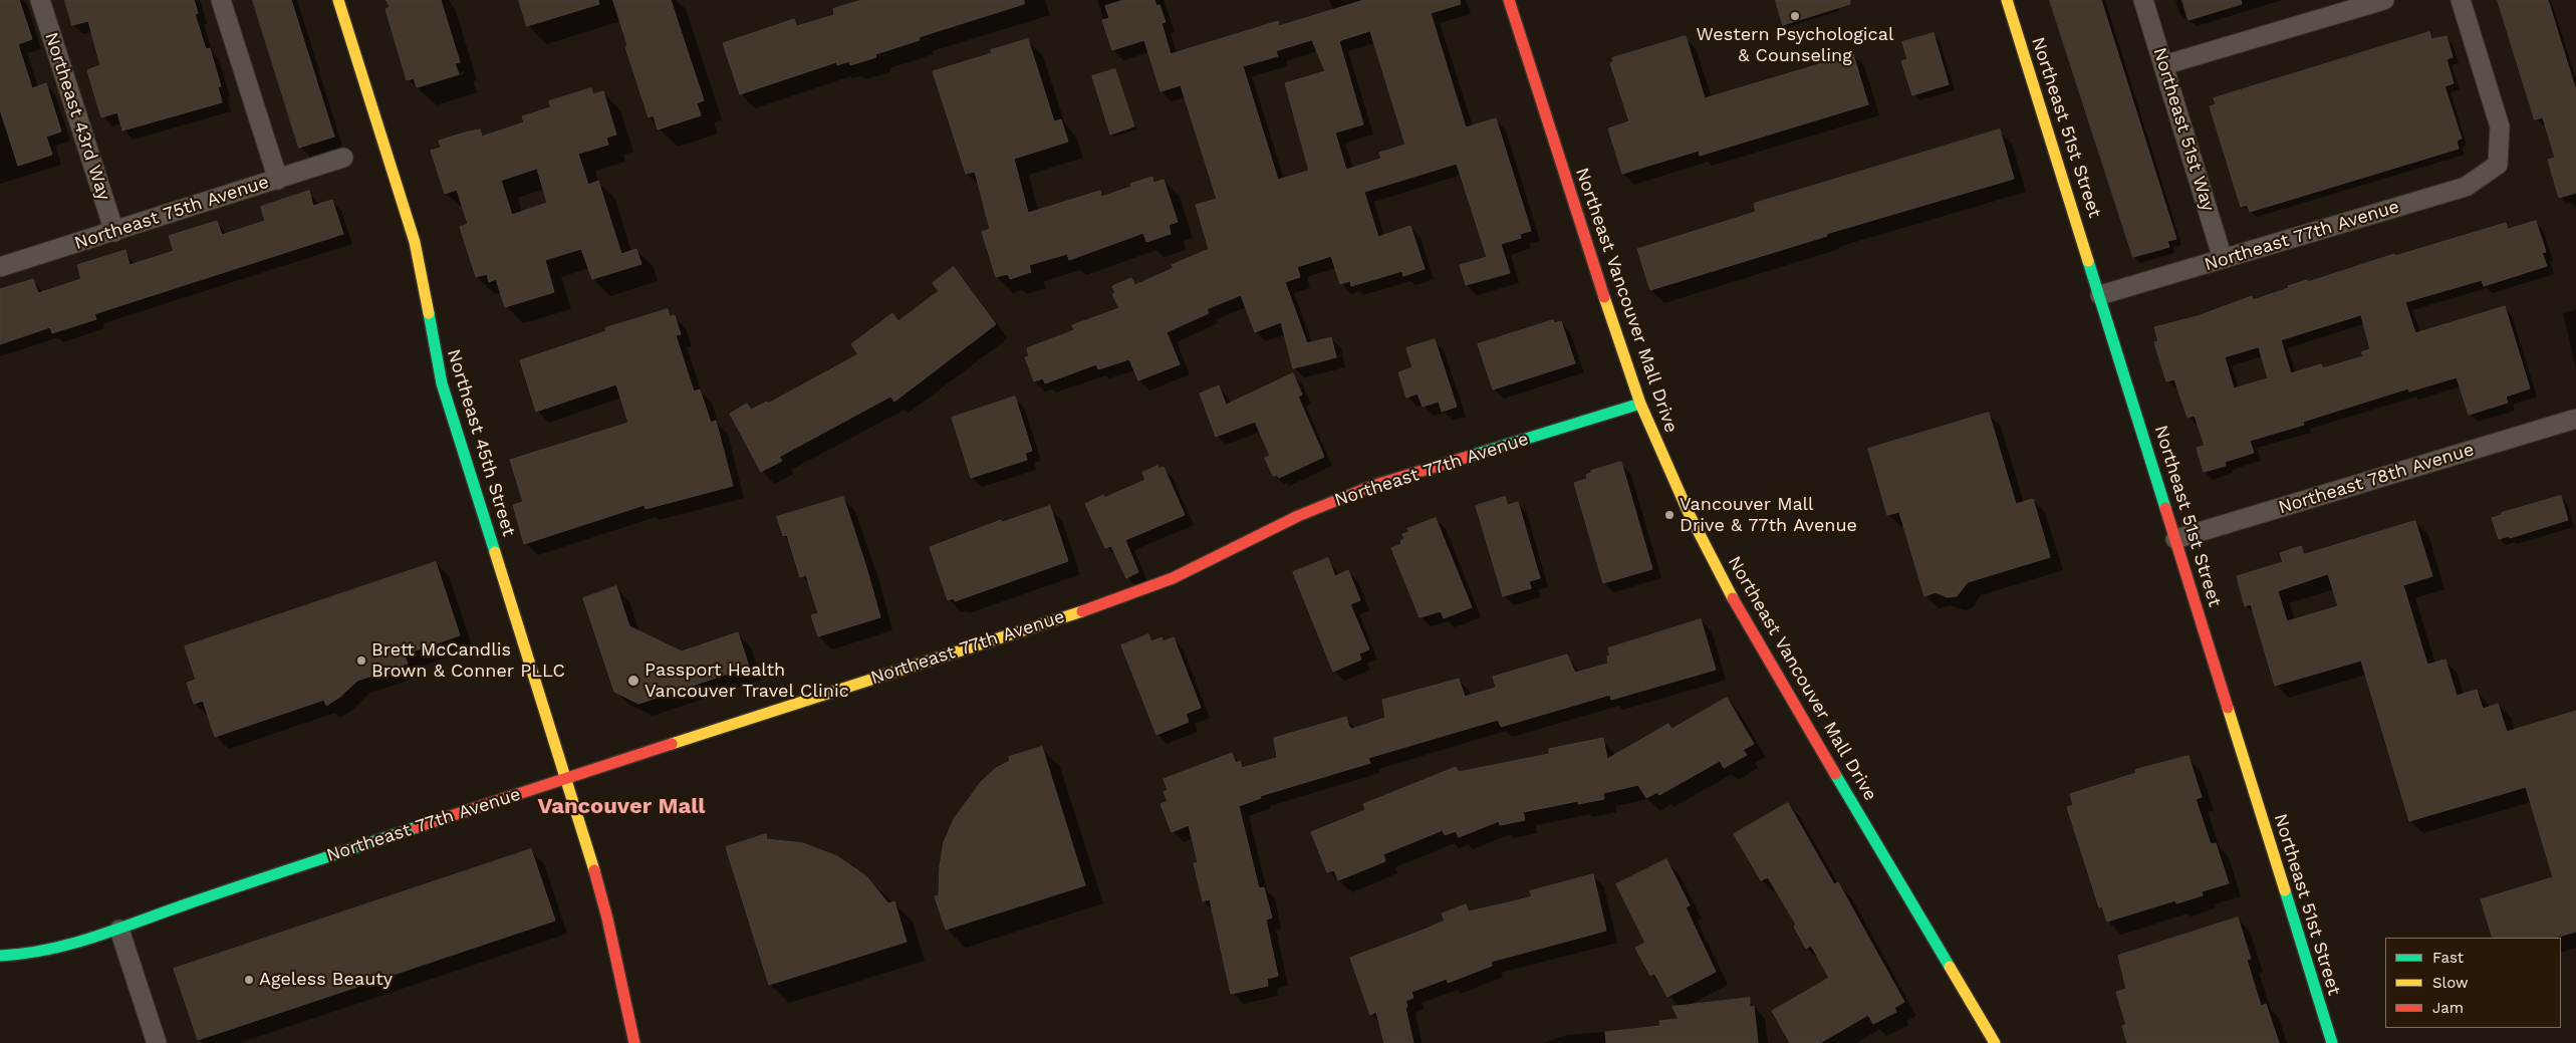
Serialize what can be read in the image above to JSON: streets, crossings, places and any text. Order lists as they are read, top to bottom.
{
  "streets": {
    "street": [
      "Northeast 43rd Way",
      "Northeast 51st Street",
      "Northeast 51st Way",
      "Northeast 75th Avenue",
      "Northeast 77th Avenue",
      "Northeast Vancouver Mall Drive",
      "Northeast 45th Street",
      "Northeast 78th Avenue"
    ]
  },
  "crossings": [
    ["Northeast 43rd Way", "Northeast 75th Avenue"],
    ["Northeast 51st Street", "Northeast 77th Avenue"],
    ["Northeast 51st Street", "Northeast 78th Avenue"],
    ["Northeast 51st Way", "Northeast 77th Avenue"],
    ["Northeast 77th Avenue", "Northeast Vancouver Mall Drive"],
    ["Northeast 77th Avenue", "Northeast 45th Street"]
  ],
  "districts": ["Vancouver Mall"],
  "places": [
    "Western Psychological & Counseling",
    "Vancouver Mall Drive & 77th Avenue",
    "Brett McCandlis Brown & Conner PLLC",
    "Passport Health Vancouver Travel Clinic",
    "Ageless Beauty"
  ],
  "legend": ["Fast", "Slow", "Jam"]
}
